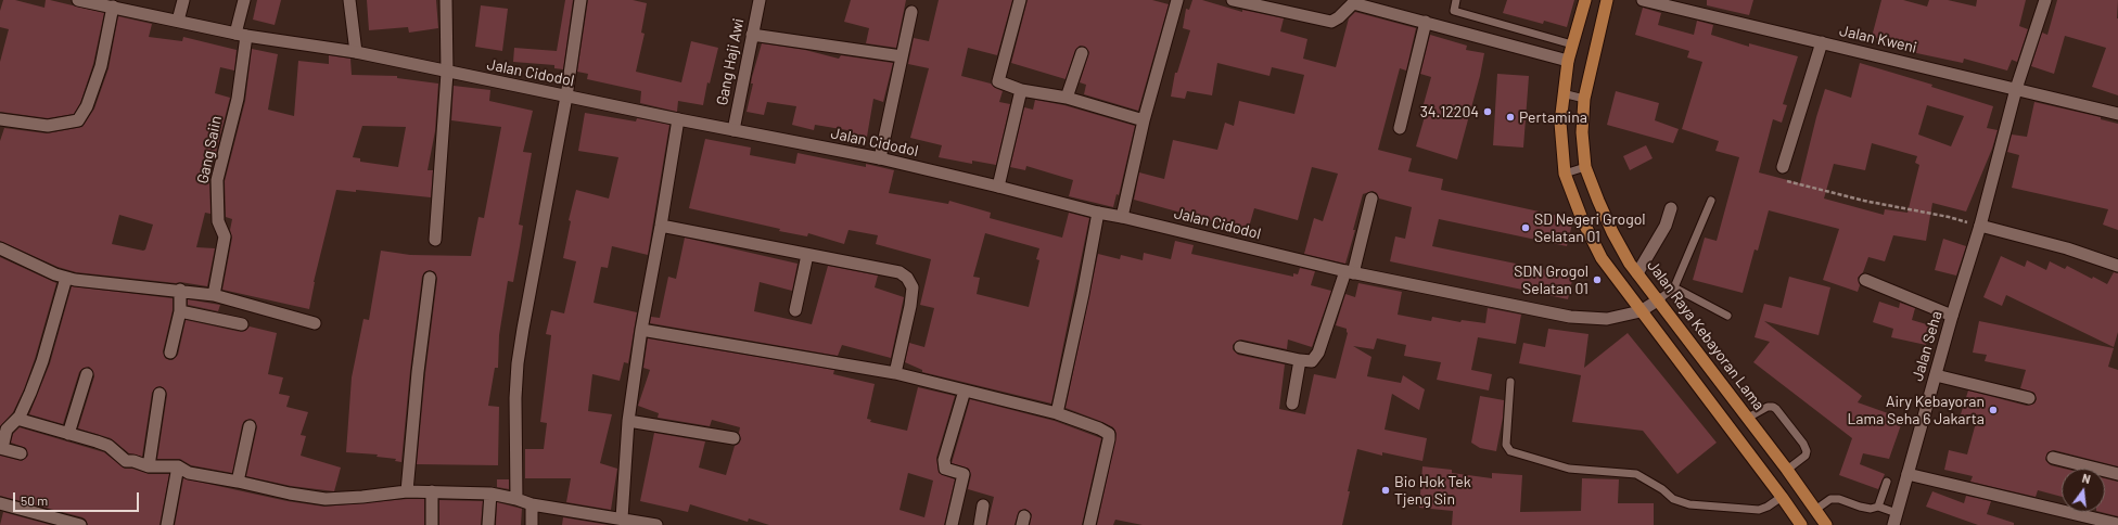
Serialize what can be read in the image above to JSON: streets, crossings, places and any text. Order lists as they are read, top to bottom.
{
  "streets": {
    "main road": ["Jalan Raya Kebayoran Lama"],
    "street": [
      "Jalan Kweni",
      "Gang Haji Awi",
      "Jalan Cidodol",
      "Gang Saiin",
      "Jalan Seha"
    ]
  },
  "crossings": [
    ["Jalan Kweni", "Jalan Seha"],
    ["Gang Haji Awi", "Jalan Cidodol"],
    ["Jalan Cidodol", "Gang Saiin"],
    ["Jalan Cidodol", "Jalan Raya Kebayoran Lama"]
  ],
  "places": [
    "34.12204",
    "Pertamina",
    "SD Negeri Grogol Selatan 01",
    "SDN Grogol Selatan 01",
    "Airy Kebayoran Lama Seha 6 Jakarta",
    "Bio Hok Tek Tjeng Sin"
  ],
  "scale_bar": "50 m",
  "north": "top"
}
